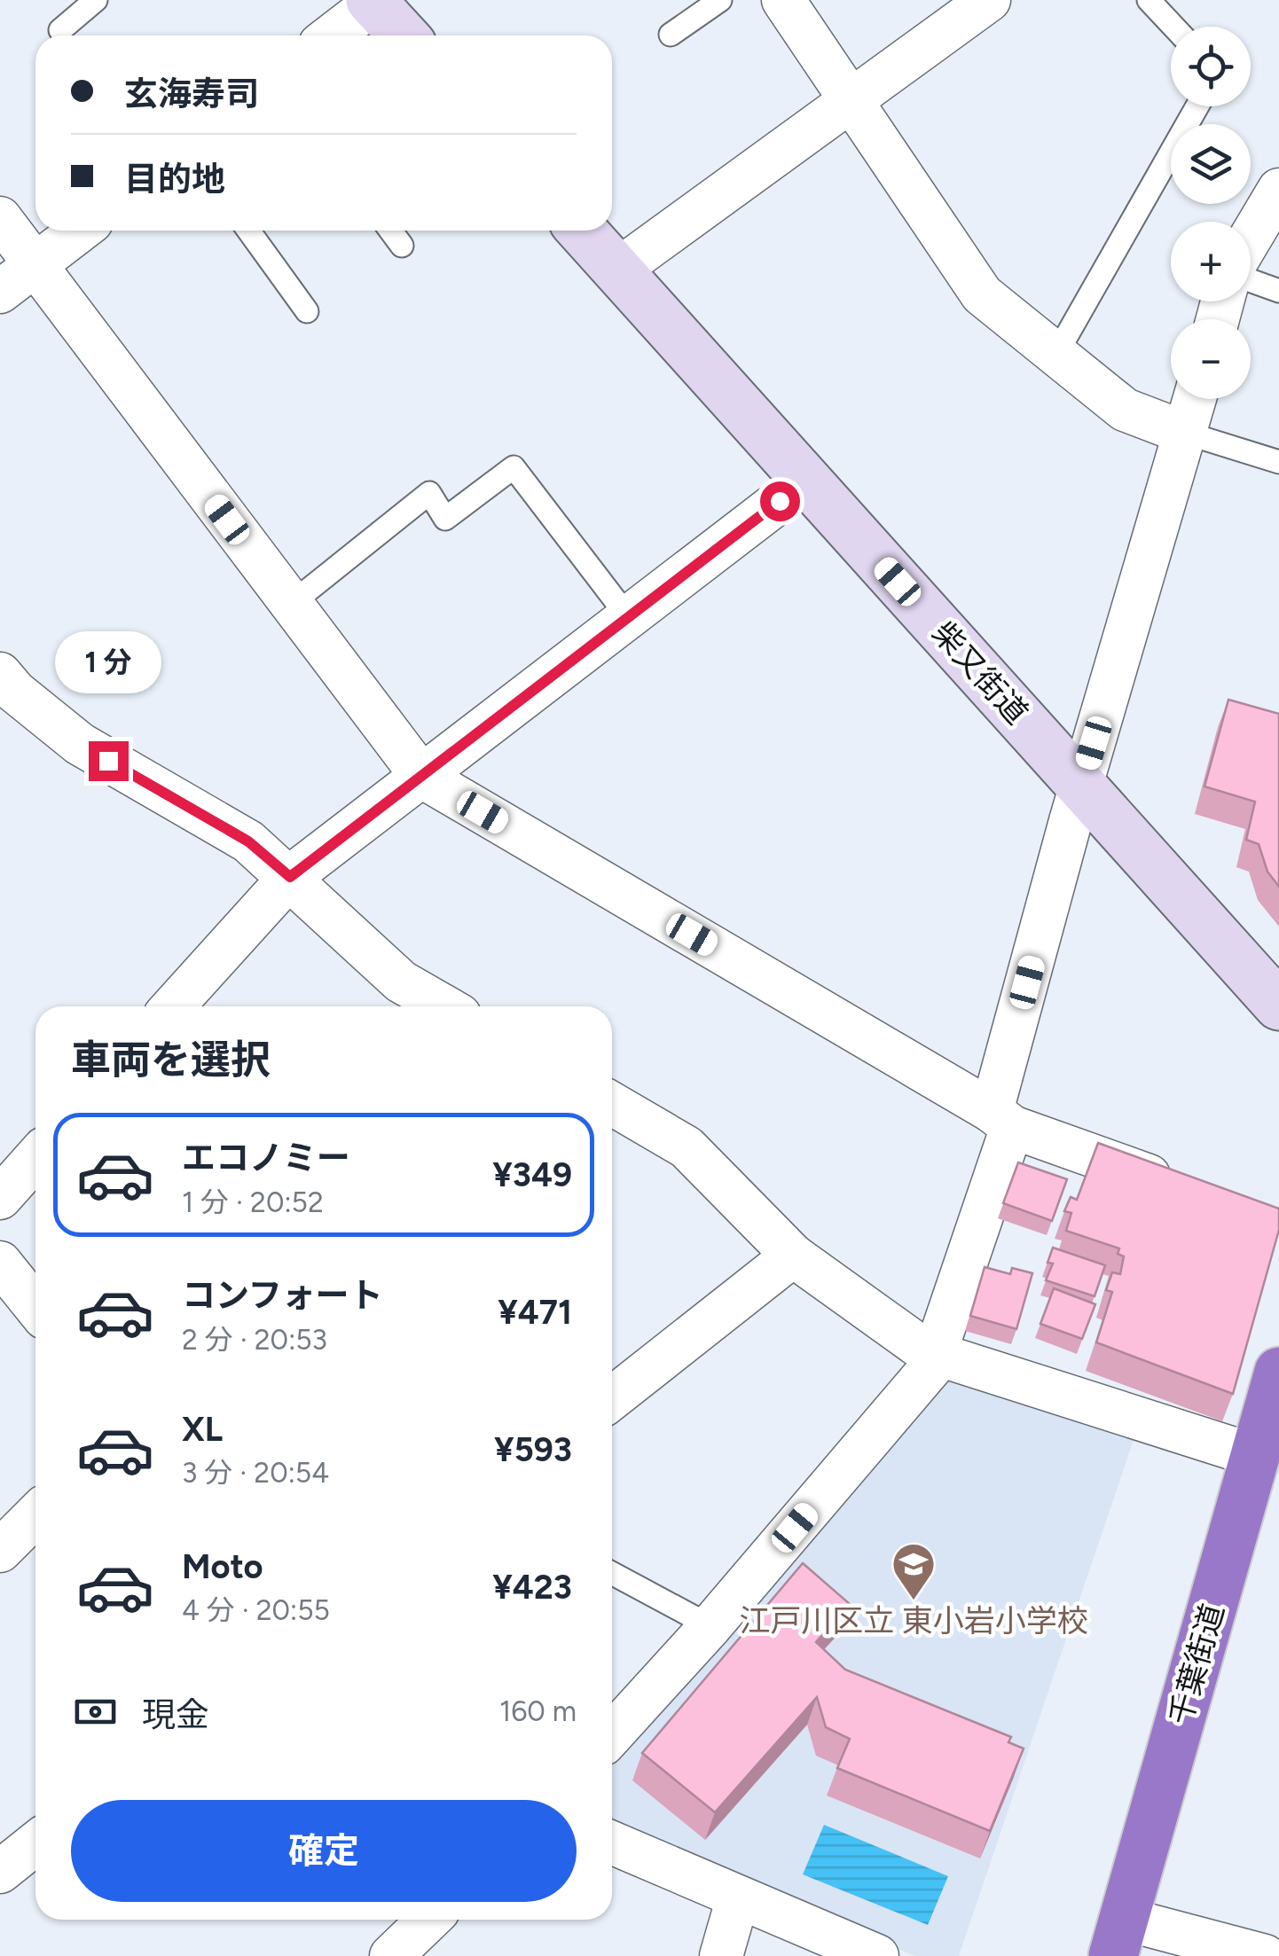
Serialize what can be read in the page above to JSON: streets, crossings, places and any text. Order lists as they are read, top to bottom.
{
  "streets": {
    "highway": ["千葉街道"],
    "main road": ["柴又街道"]
  },
  "places": {
    "school or university": ["江戸川区立 東小岩小学校"]
  },
  "page": {
    "map_buttons": ["+", "−"],
    "banner": ["玄海寿司", "目的地"],
    "bubble": "1 分",
    "heading": "車両を選択",
    "list": [
      {
        "name": "エコノミー",
        "note": "1 分 · 20:52",
        "value": "¥349"
      },
      {
        "name": "コンフォート",
        "note": "2 分 · 20:53",
        "value": "¥471"
      },
      {
        "name": "XL",
        "note": "3 分 · 20:54",
        "value": "¥593"
      },
      {
        "name": "Moto",
        "note": "4 分 · 20:55",
        "value": "¥423"
      }
    ],
    "pay": ["現金", "160 m"],
    "buttons": "確定"
  }
}
